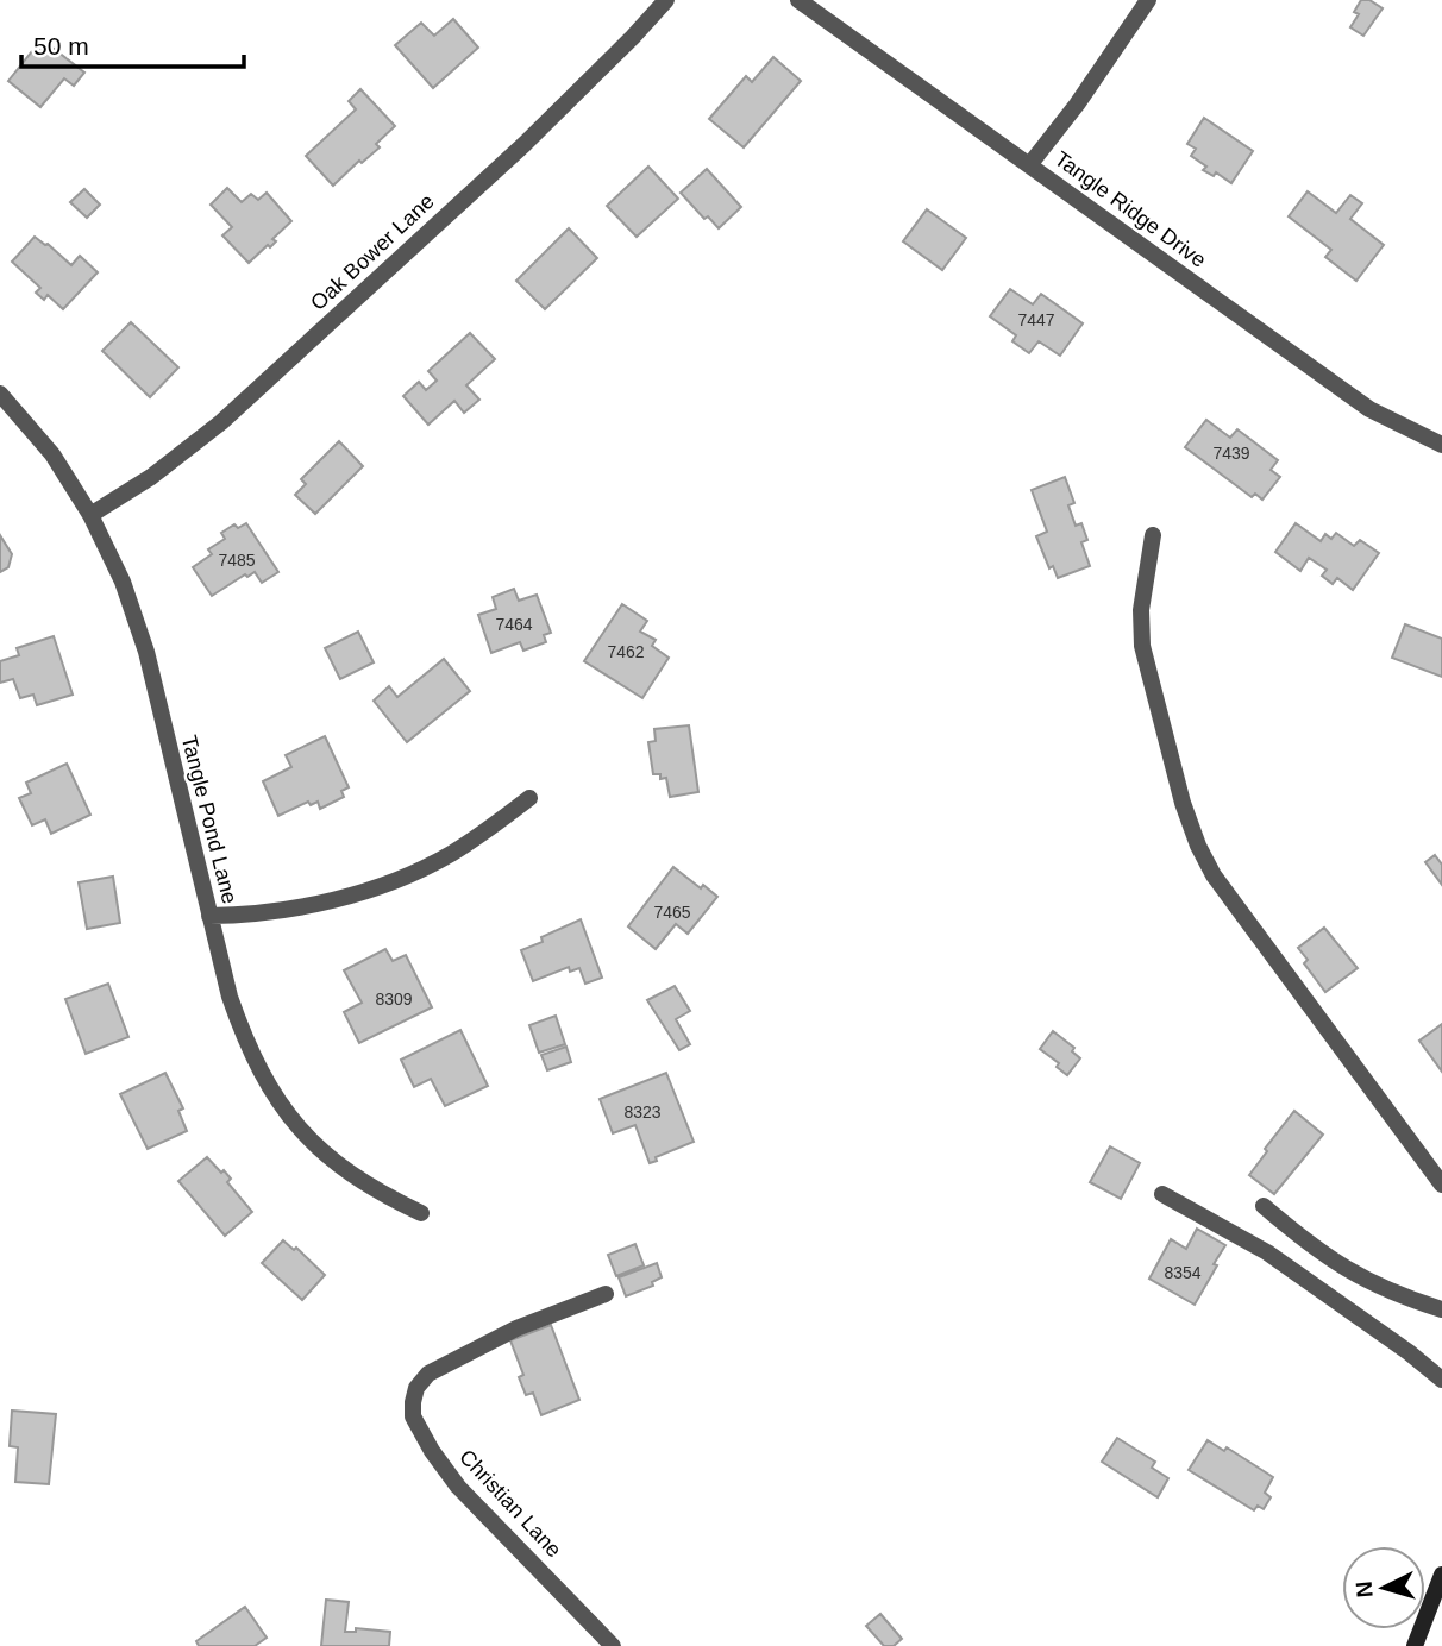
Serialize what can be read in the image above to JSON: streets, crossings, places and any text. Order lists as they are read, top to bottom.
{
  "streets": {
    "street": [
      "Tangle Ridge Drive",
      "Oak Bower Lane",
      "Tangle Pond Lane",
      "Christian Lane"
    ]
  },
  "crossings": [
    ["Oak Bower Lane", "Tangle Pond Lane"]
  ],
  "house_numbers": [
    "7447",
    "7439",
    "7485",
    "7464",
    "7462",
    "7465",
    "8309",
    "8323",
    "8354"
  ],
  "scale_bar": "50 m",
  "north": "left"
}
